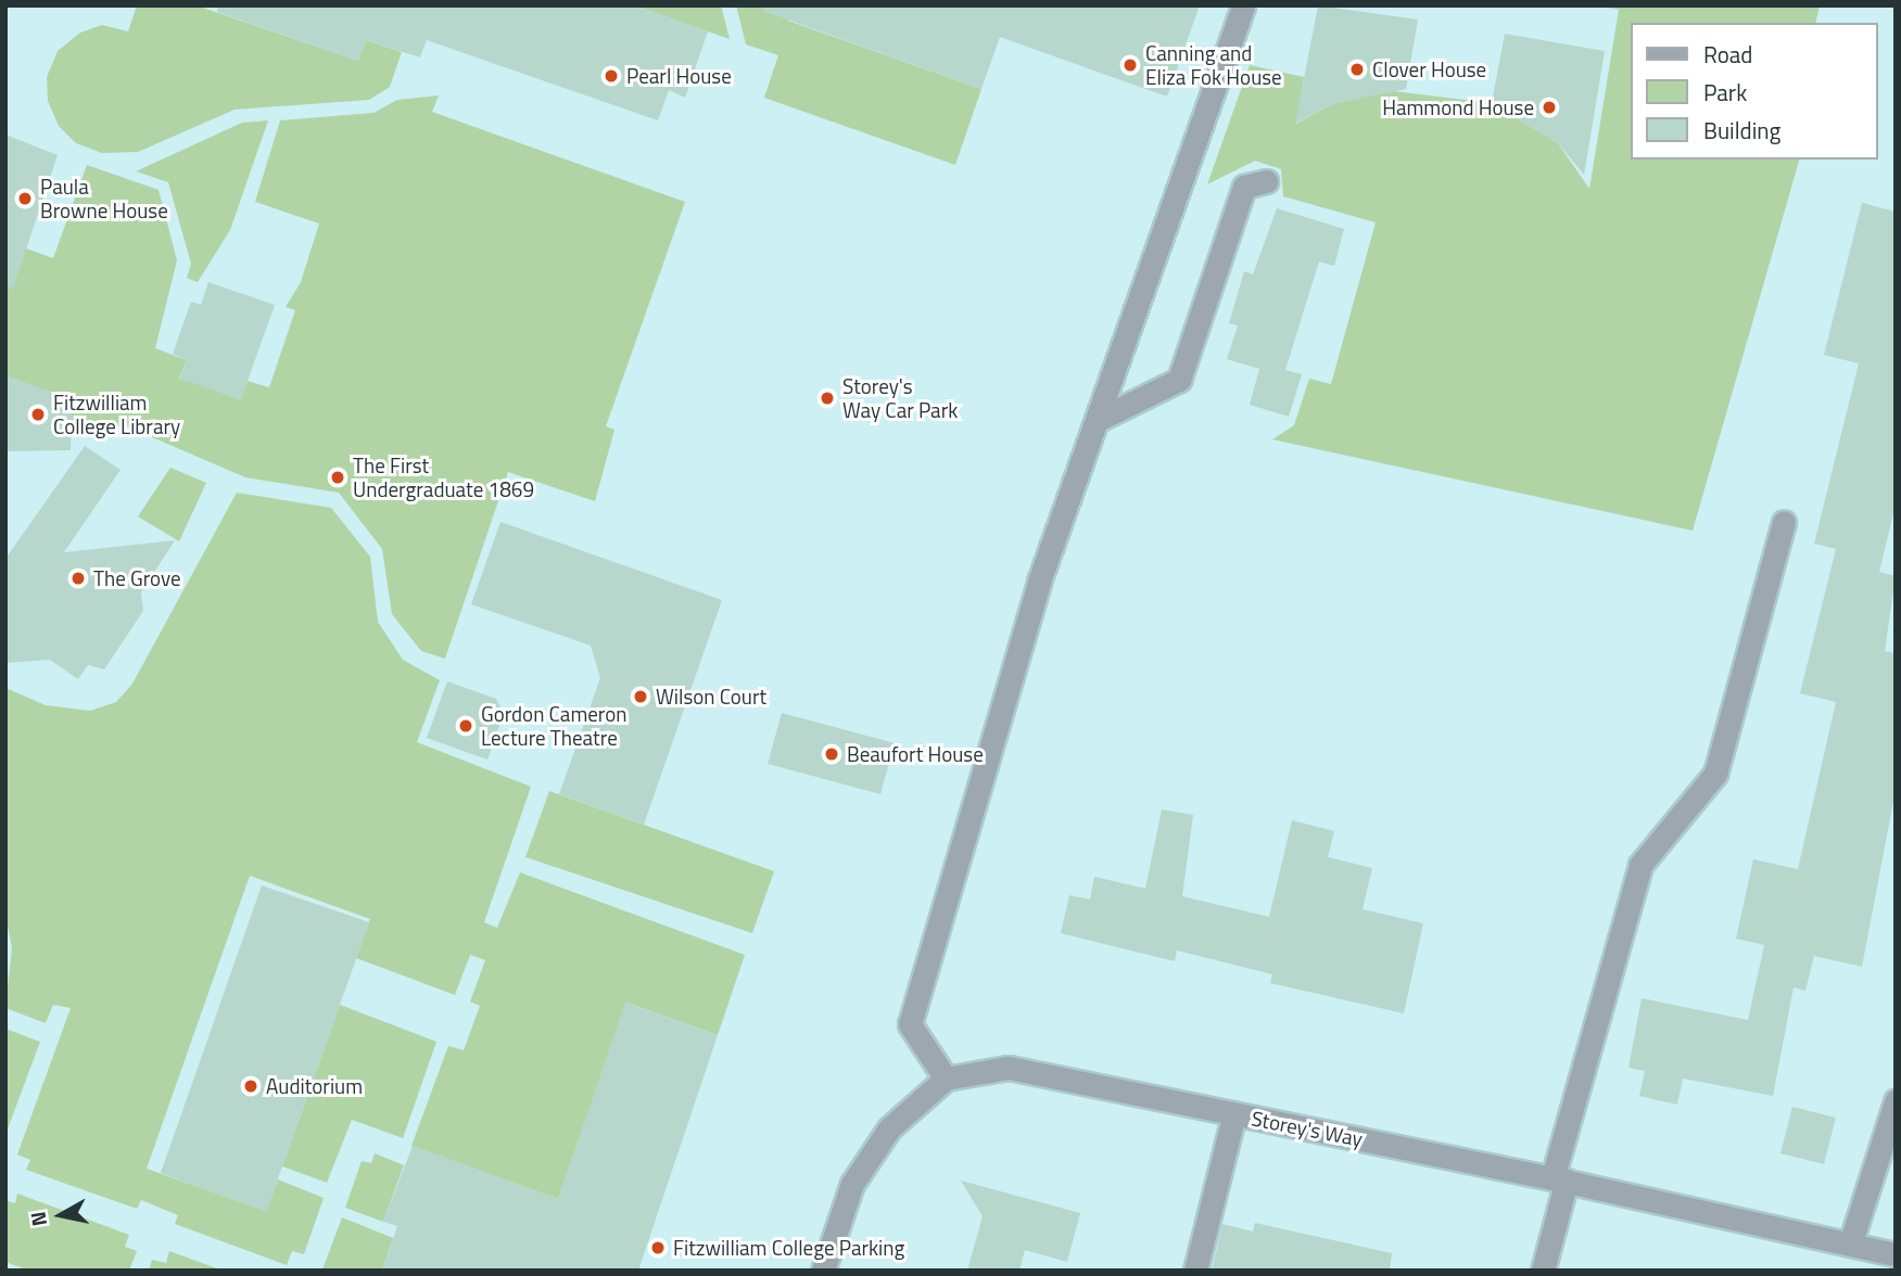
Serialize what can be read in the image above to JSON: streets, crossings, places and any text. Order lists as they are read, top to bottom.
{
  "streets": {
    "street": ["Storey's Way"]
  },
  "places": [
    "Canning and Eliza Fok House",
    "Clover House",
    "Pearl House",
    "Hammond House",
    "Paula Browne House",
    "Storey's Way Car Park",
    "Fitzwilliam College Library",
    "The First Undergraduate 1869",
    "The Grove",
    "Wilson Court",
    "Gordon Cameron Lecture Theatre",
    "Beaufort House",
    "Auditorium",
    "Fitzwilliam College Parking"
  ],
  "legend": ["Road", "Park", "Building"],
  "north": "left"
}
